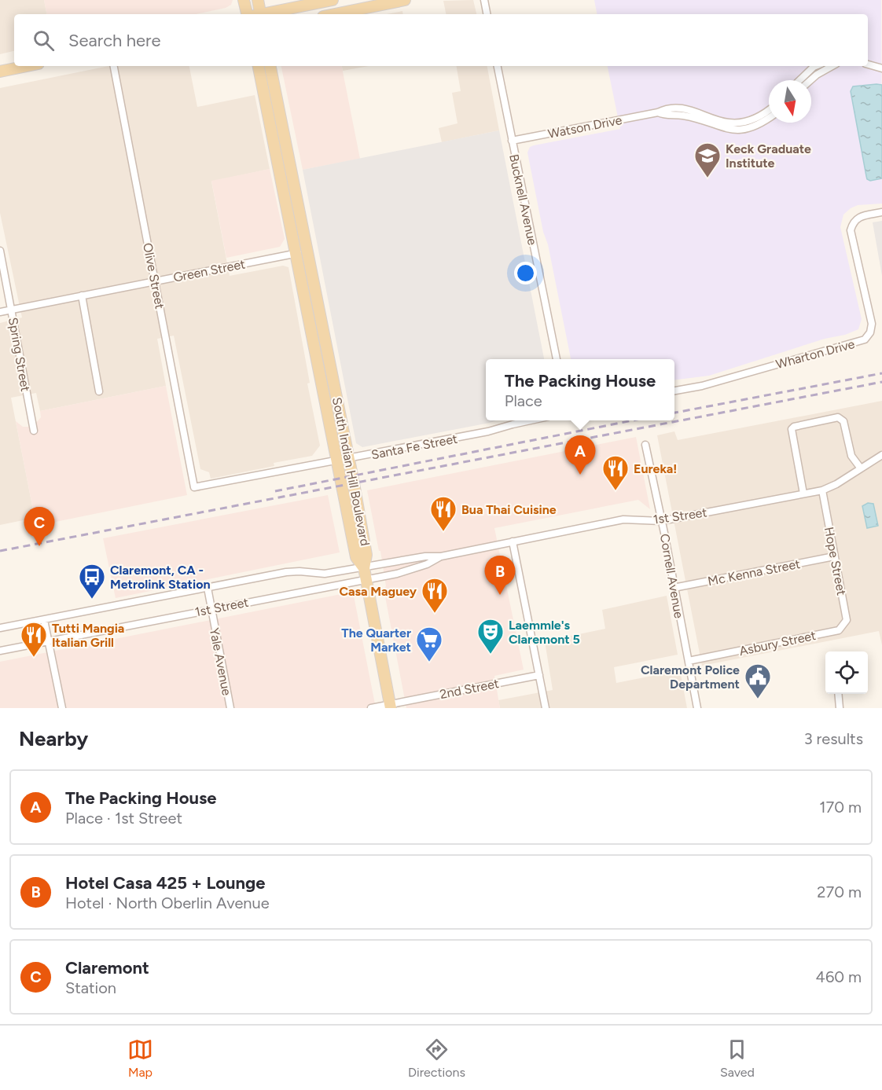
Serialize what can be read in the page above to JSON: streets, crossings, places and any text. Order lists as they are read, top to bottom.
{
  "streets": {
    "main road": ["South Indian Hill Boulevard"],
    "street": [
      "Watson Drive",
      "Bucknell Avenue",
      "Green Street",
      "Olive Street",
      "Wharton Drive",
      "Spring Street",
      "Santa Fe Street",
      "1st Street",
      "Hope Street",
      "Mc Kenna Street",
      "Cornell Avenue",
      "Asbury Street",
      "Yale Avenue",
      "2nd Street"
    ]
  },
  "crossings": [
    ["Watson Drive", "Bucknell Avenue"],
    ["Green Street", "Olive Street"],
    ["Green Street", "Spring Street"],
    ["Green Street", "South Indian Hill Boulevard"],
    ["Olive Street", "Santa Fe Street"],
    ["Santa Fe Street", "South Indian Hill Boulevard"],
    ["South Indian Hill Boulevard", "1st Street"],
    ["1st Street", "Hope Street"],
    ["1st Street", "Cornell Avenue"],
    ["1st Street", "Yale Avenue"],
    ["Hope Street", "Mc Kenna Street"],
    ["Hope Street", "Asbury Street"],
    ["Mc Kenna Street", "Cornell Avenue"],
    ["Cornell Avenue", "Asbury Street"]
  ],
  "places": {
    "school or university": ["Keck Graduate Institute"],
    "restaurant": [
      "Eureka!",
      "Bua Thai Cuisine",
      "Casa Maguey",
      "Tutti Mangia Italian Grill"
    ],
    "bus stop": ["Claremont, CA - Metrolink Station"],
    "theatre": ["Laemmle's Claremont 5"],
    "supermarket": ["The Quarter Market"],
    "public building": ["Claremont Police Department"]
  },
  "north": "bottom",
  "page": {
    "search": "Search here",
    "popup": ["The Packing House", "Place"],
    "pins": ["A", "C", "B"],
    "heading": ["Nearby", "3 results"],
    "list": [
      {
        "mark": "A",
        "name": "The Packing House",
        "note": "Place · 1st Street",
        "value": "170 m"
      },
      {
        "mark": "B",
        "name": "Hotel Casa 425 + Lounge",
        "note": "Hotel · North Oberlin Avenue",
        "value": "270 m"
      },
      {
        "mark": "C",
        "name": "Claremont",
        "note": "Station",
        "value": "460 m"
      }
    ],
    "nav": ["Map", "Directions", "Saved"]
  }
}
